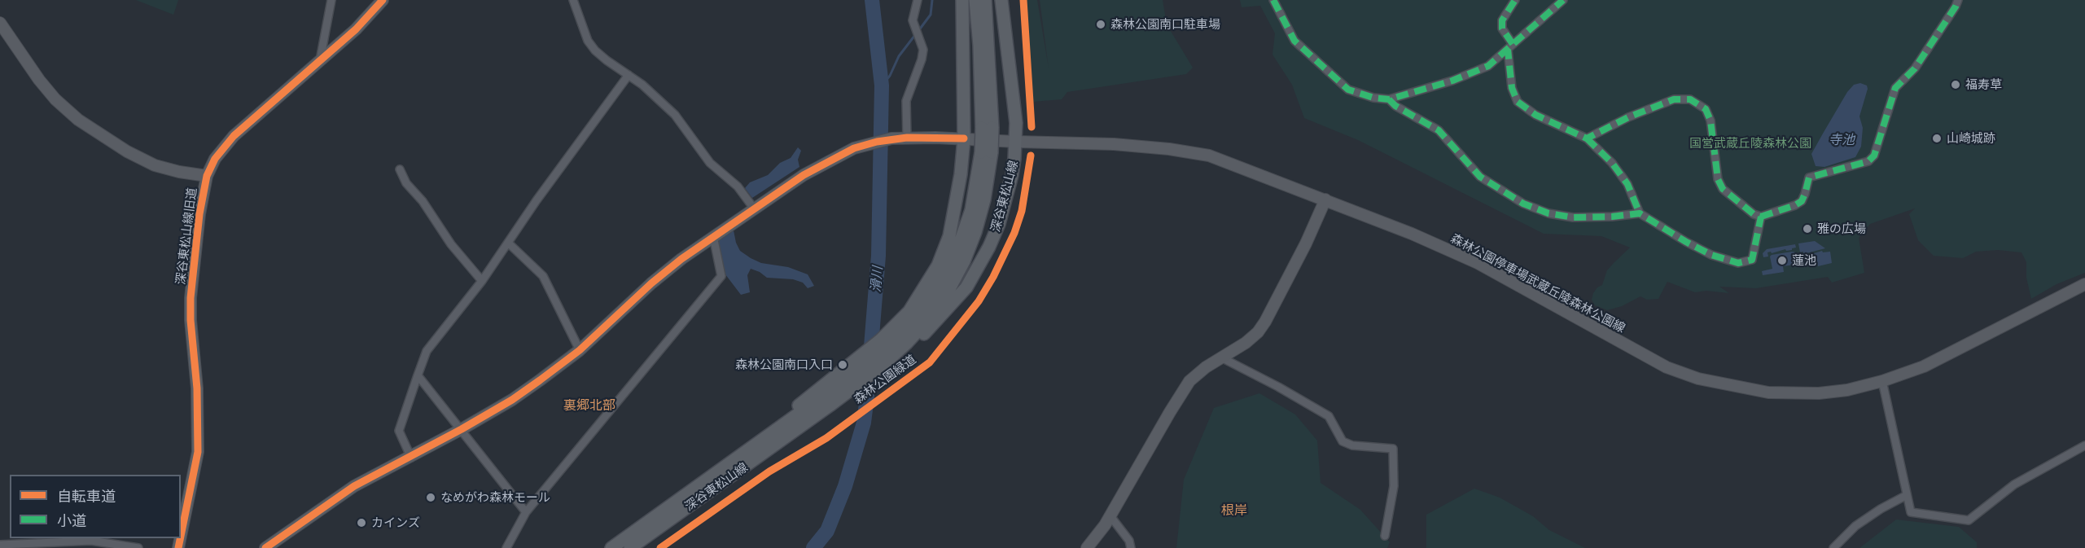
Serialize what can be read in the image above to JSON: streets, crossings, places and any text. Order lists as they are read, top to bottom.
{
  "streets": {
    "main road": ["深谷東松山線"],
    "street": ["深谷東松山線旧道", "森林公園停車場武蔵丘陵森林公園線"],
    "cycle path": ["森林公園緑道"]
  },
  "crossings": [
    ["深谷東松山線", "森林公園停車場武蔵丘陵森林公園線"]
  ],
  "districts": ["裏郷北部", "根岸"],
  "water": ["寺池", "滑川"],
  "parks": ["国営武蔵丘陵森林公園"],
  "places": [
    "森林公園南口駐車場",
    "福寿草",
    "山崎城跡",
    "雅の広場",
    "蓮池",
    "森林公園南口入口",
    "なめがわ森林モール",
    "カインズ"
  ],
  "legend": ["自転車道", "小道"]
}
